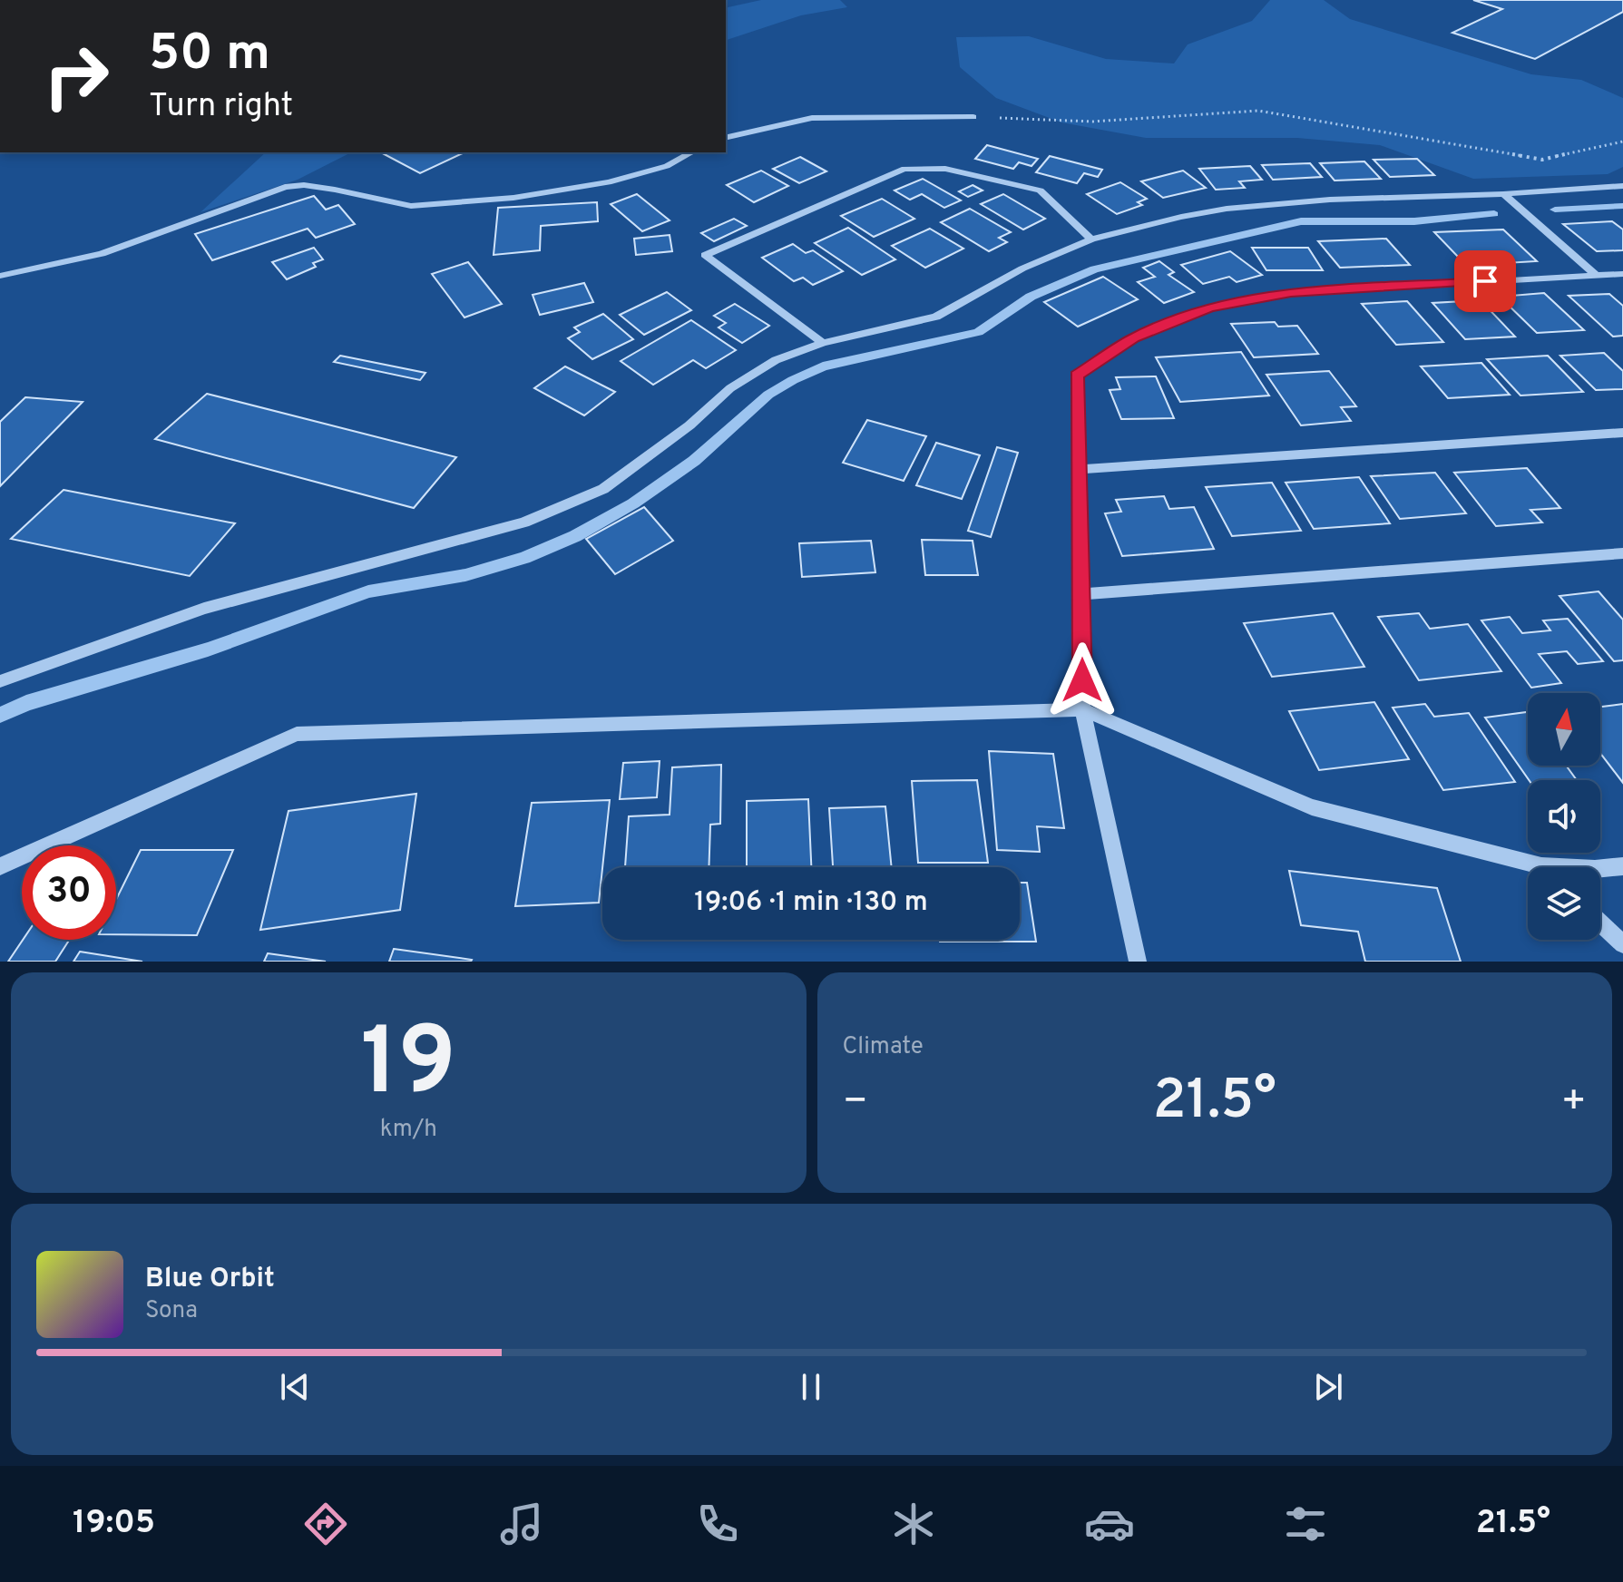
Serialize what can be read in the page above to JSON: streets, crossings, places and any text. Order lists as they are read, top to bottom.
{
  "north": "top",
  "page": {
    "turn": ["50 m", "Turn right"],
    "limit": "30",
    "trip": "19:06 · 1 min · 130 m",
    "tile": [
      ["19", "km/h"],
      "Climate"
    ],
    "heat": ["−", "21.5°", "+"],
    "song": ["Blue Orbit", "Sona"],
    "tabs": ["19:05", "21.5°"]
  }
}
